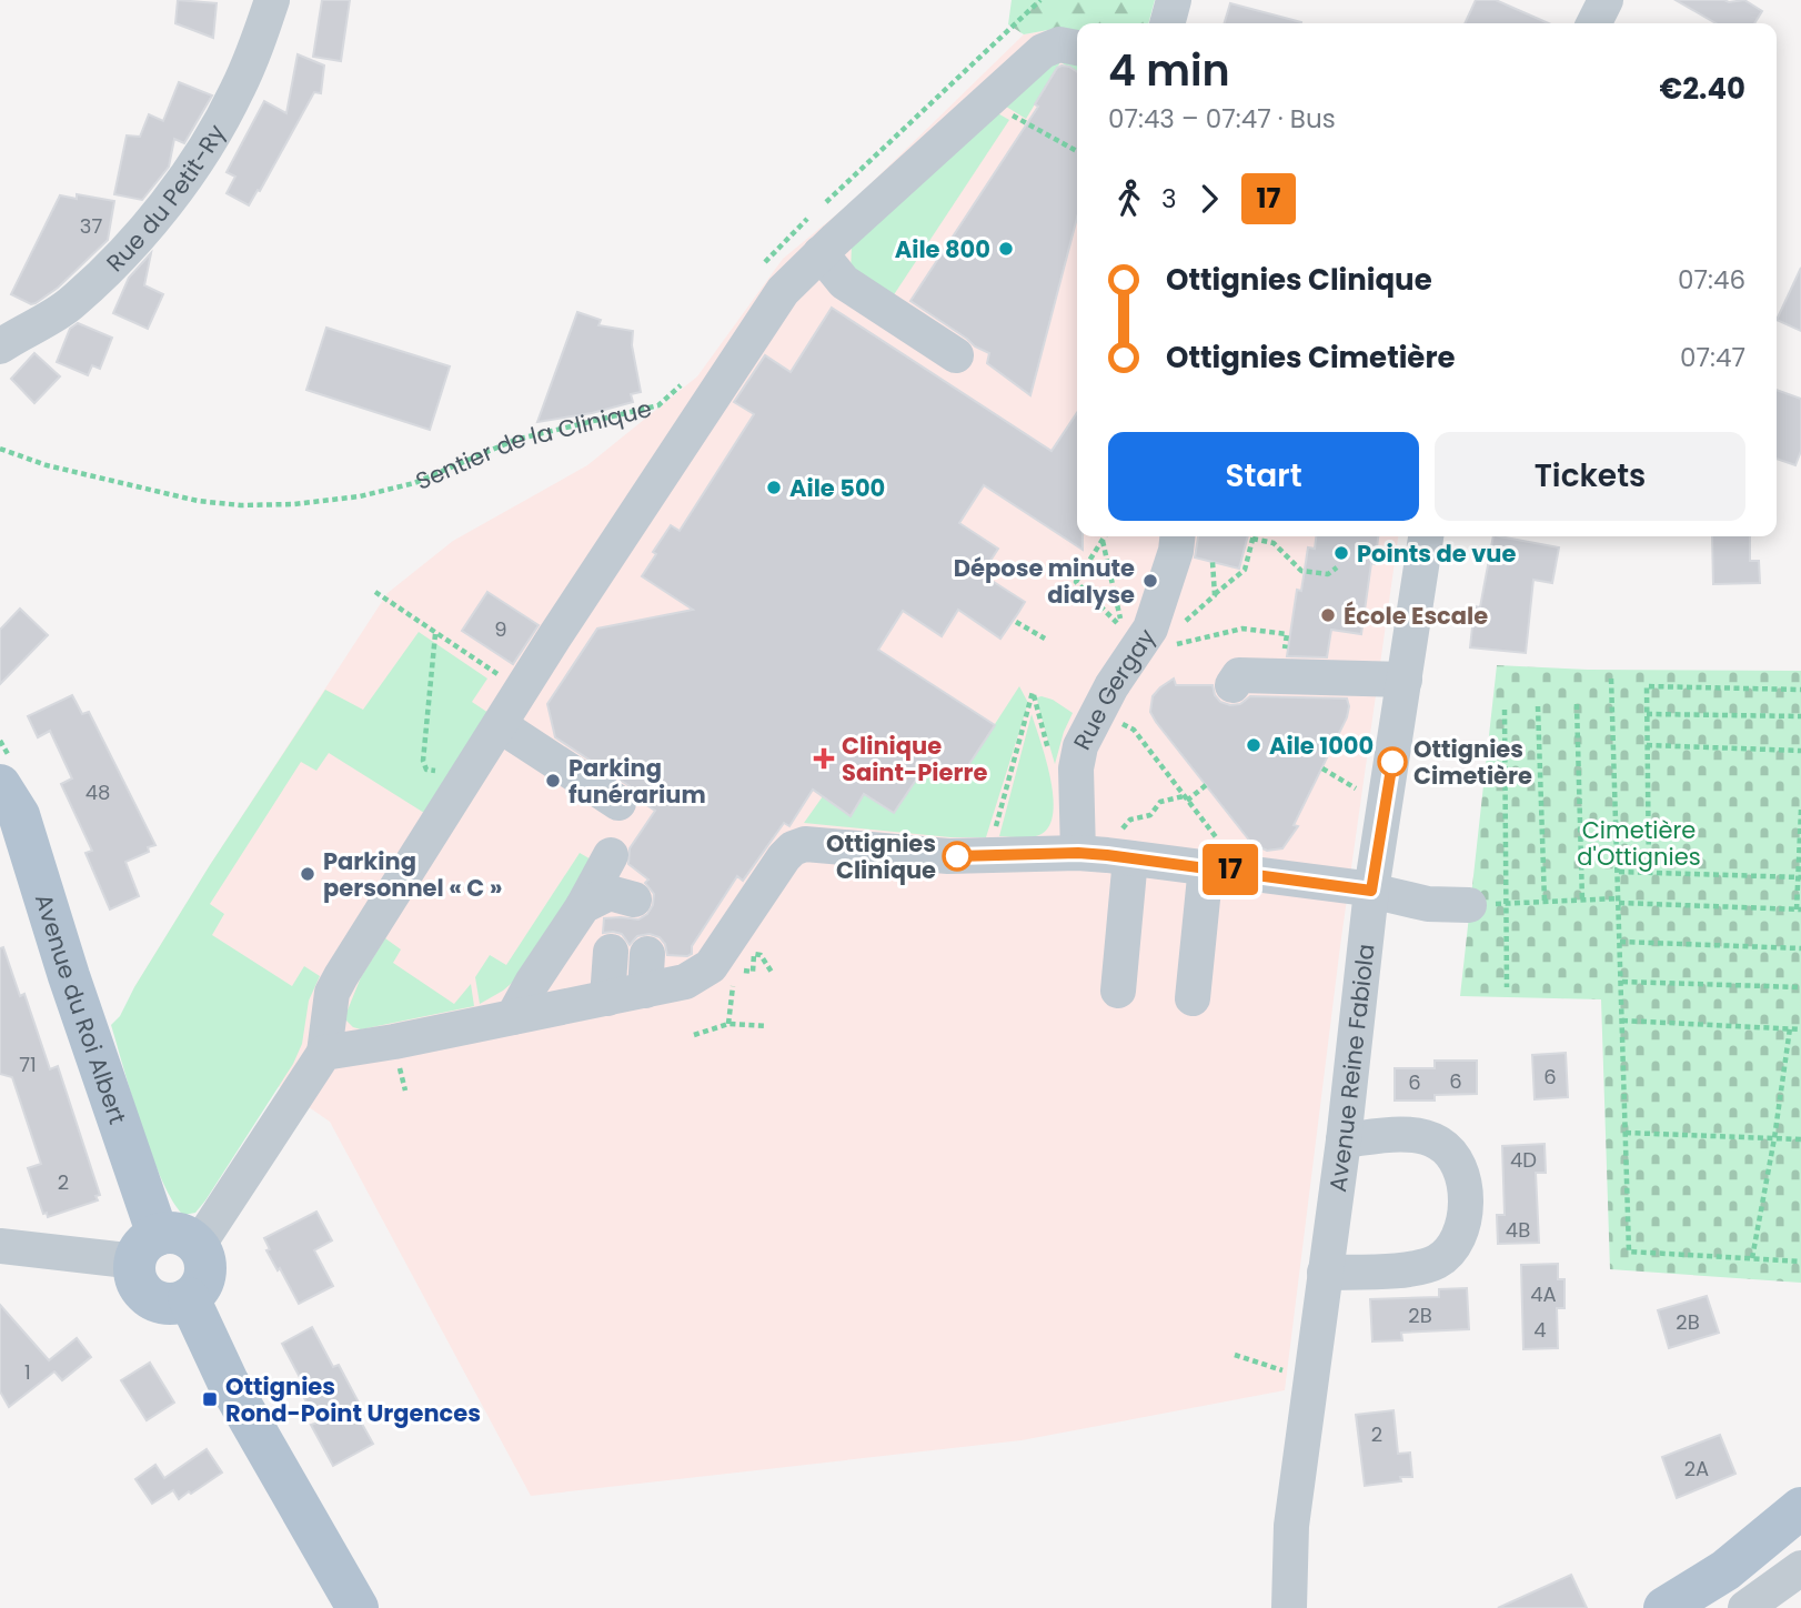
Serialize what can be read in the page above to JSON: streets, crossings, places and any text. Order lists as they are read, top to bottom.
{
  "streets": {
    "main road": ["Avenue du Roi Albert"],
    "street": ["Rue du Petit-Ry", "Rue Gergay", "Avenue Reine Fabiola"],
    "path": ["Sentier de la Clinique"]
  },
  "parks": ["Cimetière d'Ottignies"],
  "places": {
    "other": [
      "Aile 800",
      "Aile 500",
      "Points de vue",
      "Dépose minute dialyse",
      "École Escale",
      "Aile 1000",
      "Ottignies Cimetière",
      "Parking funérarium",
      "Ottignies Clinique",
      "Parking personnel « C »"
    ],
    "health": ["Clinique Saint-Pierre"],
    "transit": ["Ottignies Rond-Point Urgences"]
  },
  "lines": ["bus line 17"],
  "house_numbers": [
    "37",
    "9",
    "48",
    "71",
    "6",
    "6",
    "6",
    "4D",
    "2",
    "4B",
    "4A",
    "2B",
    "2B",
    "4",
    "1",
    "2",
    "2A"
  ],
  "page": {
    "on_map": "17",
    "heading": ["4 min", "07:43 – 07:47 · Bus", "€2.40"],
    "legs": ["3", "17"],
    "list": [
      {
        "name": "Ottignies Clinique",
        "value": "07:46"
      },
      {
        "name": "Ottignies Cimetière",
        "value": "07:47"
      }
    ],
    "buttons": ["Start", "Tickets"]
  }
}
